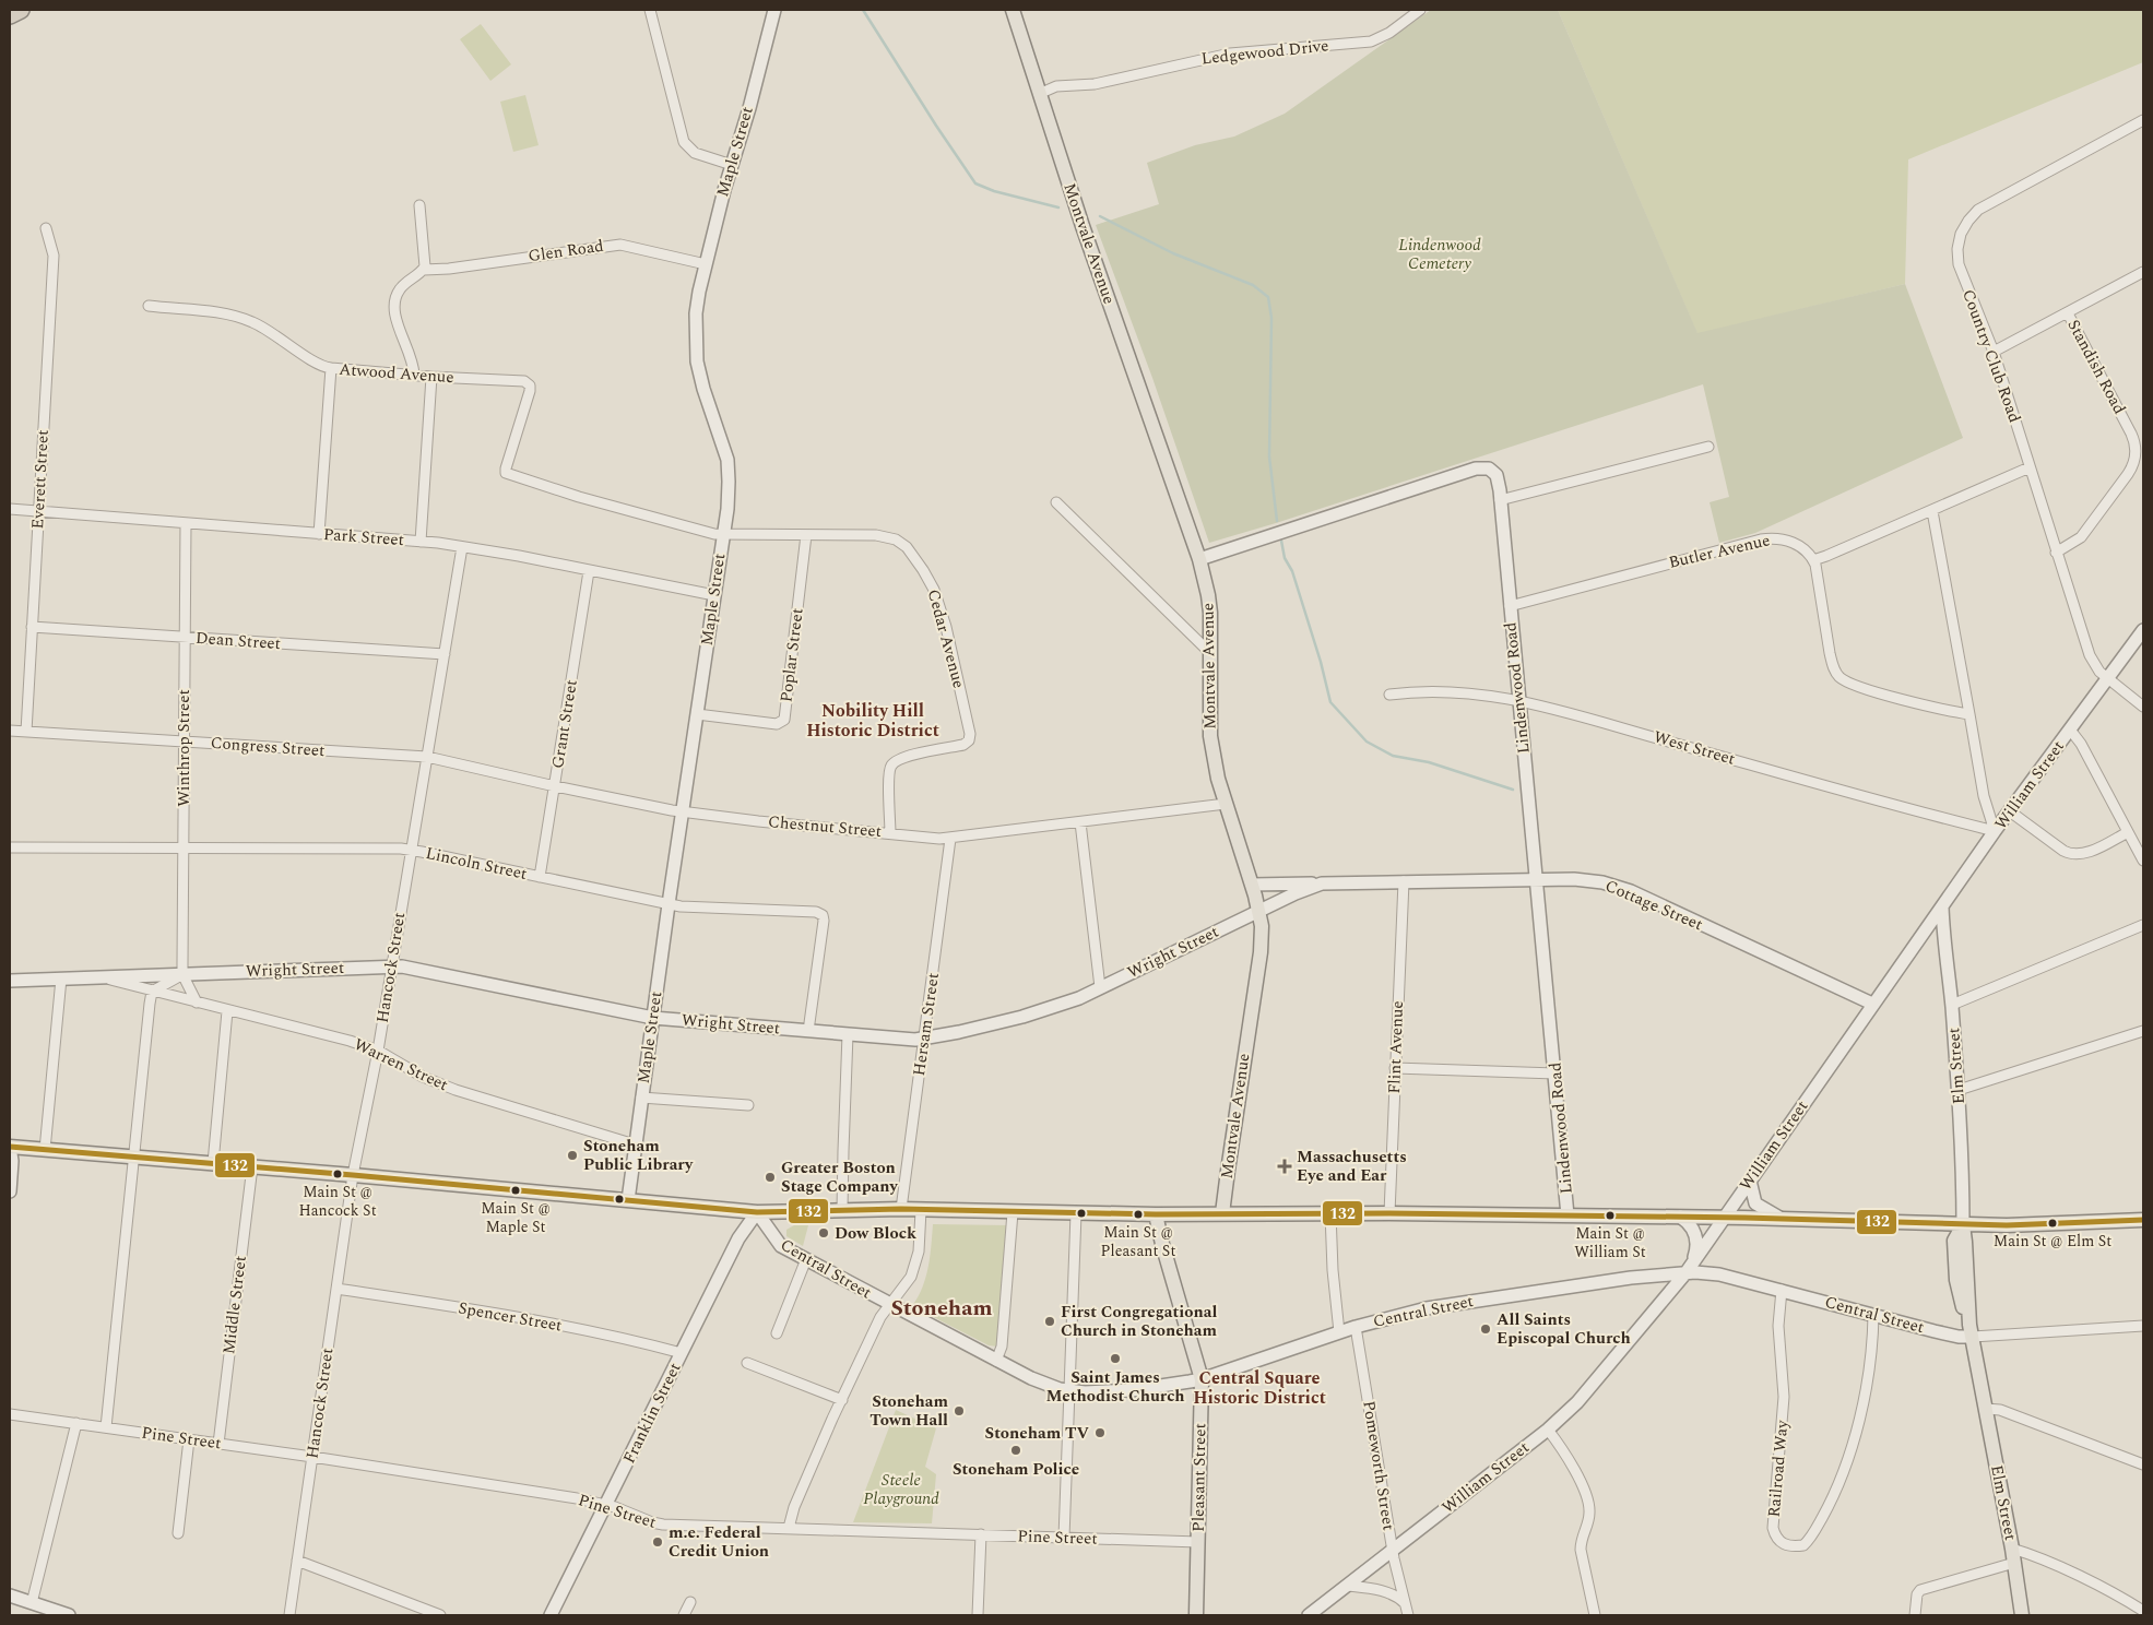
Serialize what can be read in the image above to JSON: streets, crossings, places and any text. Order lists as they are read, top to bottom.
{
  "streets": {
    "main road": ["Montvale Avenue", "Elm Street", "Pleasant Street"],
    "street": [
      "Ledgewood Drive",
      "Maple Street",
      "Glen Road",
      "Country Club Road",
      "Standish Road",
      "Atwood Avenue",
      "Everett Street",
      "Park Street",
      "Butler Avenue",
      "Cedar Avenue",
      "Dean Street",
      "Poplar Street",
      "Lindenwood Road",
      "Grant Street",
      "Congress Street",
      "Winthrop Street",
      "West Street",
      "William Street",
      "Chestnut Street",
      "Lincoln Street",
      "Cottage Street",
      "Wright Street",
      "Hancock Street",
      "Hersam Street",
      "Flint Avenue",
      "Warren Street",
      "Central Street",
      "Middle Street",
      "Spencer Street",
      "Franklin Street",
      "Pine Street",
      "Pomeworth Street",
      "Railroad Way"
    ]
  },
  "crossings": [
    ["Ledgewood Drive", "Montvale Avenue"],
    ["Maple Street", "Glen Road"],
    ["Maple Street", "Park Street"],
    ["Maple Street", "Cedar Avenue"],
    ["Maple Street", "Poplar Street"],
    ["Maple Street", "Chestnut Street"],
    ["Maple Street", "Lincoln Street"],
    ["Maple Street", "Wright Street"],
    ["Maple Street", "Warren Street"],
    ["Montvale Avenue", "Lindenwood Road"],
    ["Montvale Avenue", "Chestnut Street"],
    ["Montvale Avenue", "Cottage Street"],
    ["Montvale Avenue", "Wright Street"],
    ["Country Club Road", "Standish Road"],
    ["Country Club Road", "William Street"],
    ["Atwood Avenue", "Park Street"],
    ["Atwood Avenue", "Cedar Avenue"],
    ["Everett Street", "Park Street"],
    ["Everett Street", "Dean Street"],
    ["Everett Street", "Congress Street"],
    ["Park Street", "Grant Street"],
    ["Park Street", "Winthrop Street"],
    ["Park Street", "Hancock Street"],
    ["Butler Avenue", "Lindenwood Road"],
    ["Cedar Avenue", "Poplar Street"],
    ["Cedar Avenue", "Chestnut Street"],
    ["Dean Street", "Winthrop Street"],
    ["Dean Street", "Hancock Street"],
    ["Lindenwood Road", "West Street"],
    ["Lindenwood Road", "Cottage Street"],
    ["Grant Street", "Chestnut Street"],
    ["Grant Street", "Lincoln Street"],
    ["Congress Street", "Winthrop Street"],
    ["Congress Street", "Chestnut Street"],
    ["Congress Street", "Hancock Street"],
    ["Winthrop Street", "Lincoln Street"],
    ["Winthrop Street", "Wright Street"],
    ["Winthrop Street", "Warren Street"],
    ["West Street", "William Street"],
    ["William Street", "Cottage Street"],
    ["William Street", "Elm Street"],
    ["William Street", "Central Street"],
    ["William Street", "Pomeworth Street"],
    ["Chestnut Street", "Hancock Street"],
    ["Chestnut Street", "Hersam Street"],
    ["Lincoln Street", "Wright Street"],
    ["Lincoln Street", "Hancock Street"],
    ["Cottage Street", "Wright Street"],
    ["Cottage Street", "Flint Avenue"],
    ["Wright Street", "Hancock Street"],
    ["Wright Street", "Hersam Street"],
    ["Wright Street", "Warren Street"],
    ["Hancock Street", "Warren Street"],
    ["Hancock Street", "Spencer Street"],
    ["Hancock Street", "Pine Street"],
    ["Elm Street", "Central Street"],
    ["Central Street", "Franklin Street"],
    ["Central Street", "Pomeworth Street"],
    ["Central Street", "Railroad Way"],
    ["Central Street", "Pleasant Street"],
    ["Middle Street", "Pine Street"],
    ["Spencer Street", "Franklin Street"],
    ["Franklin Street", "Pine Street"],
    ["Pine Street", "Pleasant Street"]
  ],
  "districts": ["Nobility Hill Historic District", "Stoneham", "Central Square Historic District"],
  "parks": ["Lindenwood Cemetery", "Steele Playground"],
  "places": {
    "other": [
      "Stoneham Public Library",
      "Main St @ Hancock St",
      "Greater Boston Stage Company",
      "Main St @ Maple St",
      "Main St @ Pleasant St",
      "Main St @ William St",
      "Main St @ Elm St",
      "Dow Block",
      "First Congregational Church in Stoneham",
      "All Saints Episcopal Church",
      "Saint James Methodist Church",
      "Stoneham Town Hall",
      "Stoneham TV",
      "Stoneham Police",
      "m.e. Federal Credit Union"
    ],
    "health": ["Massachusetts Eye and Ear"]
  },
  "lines": ["transit line 132"]
}
